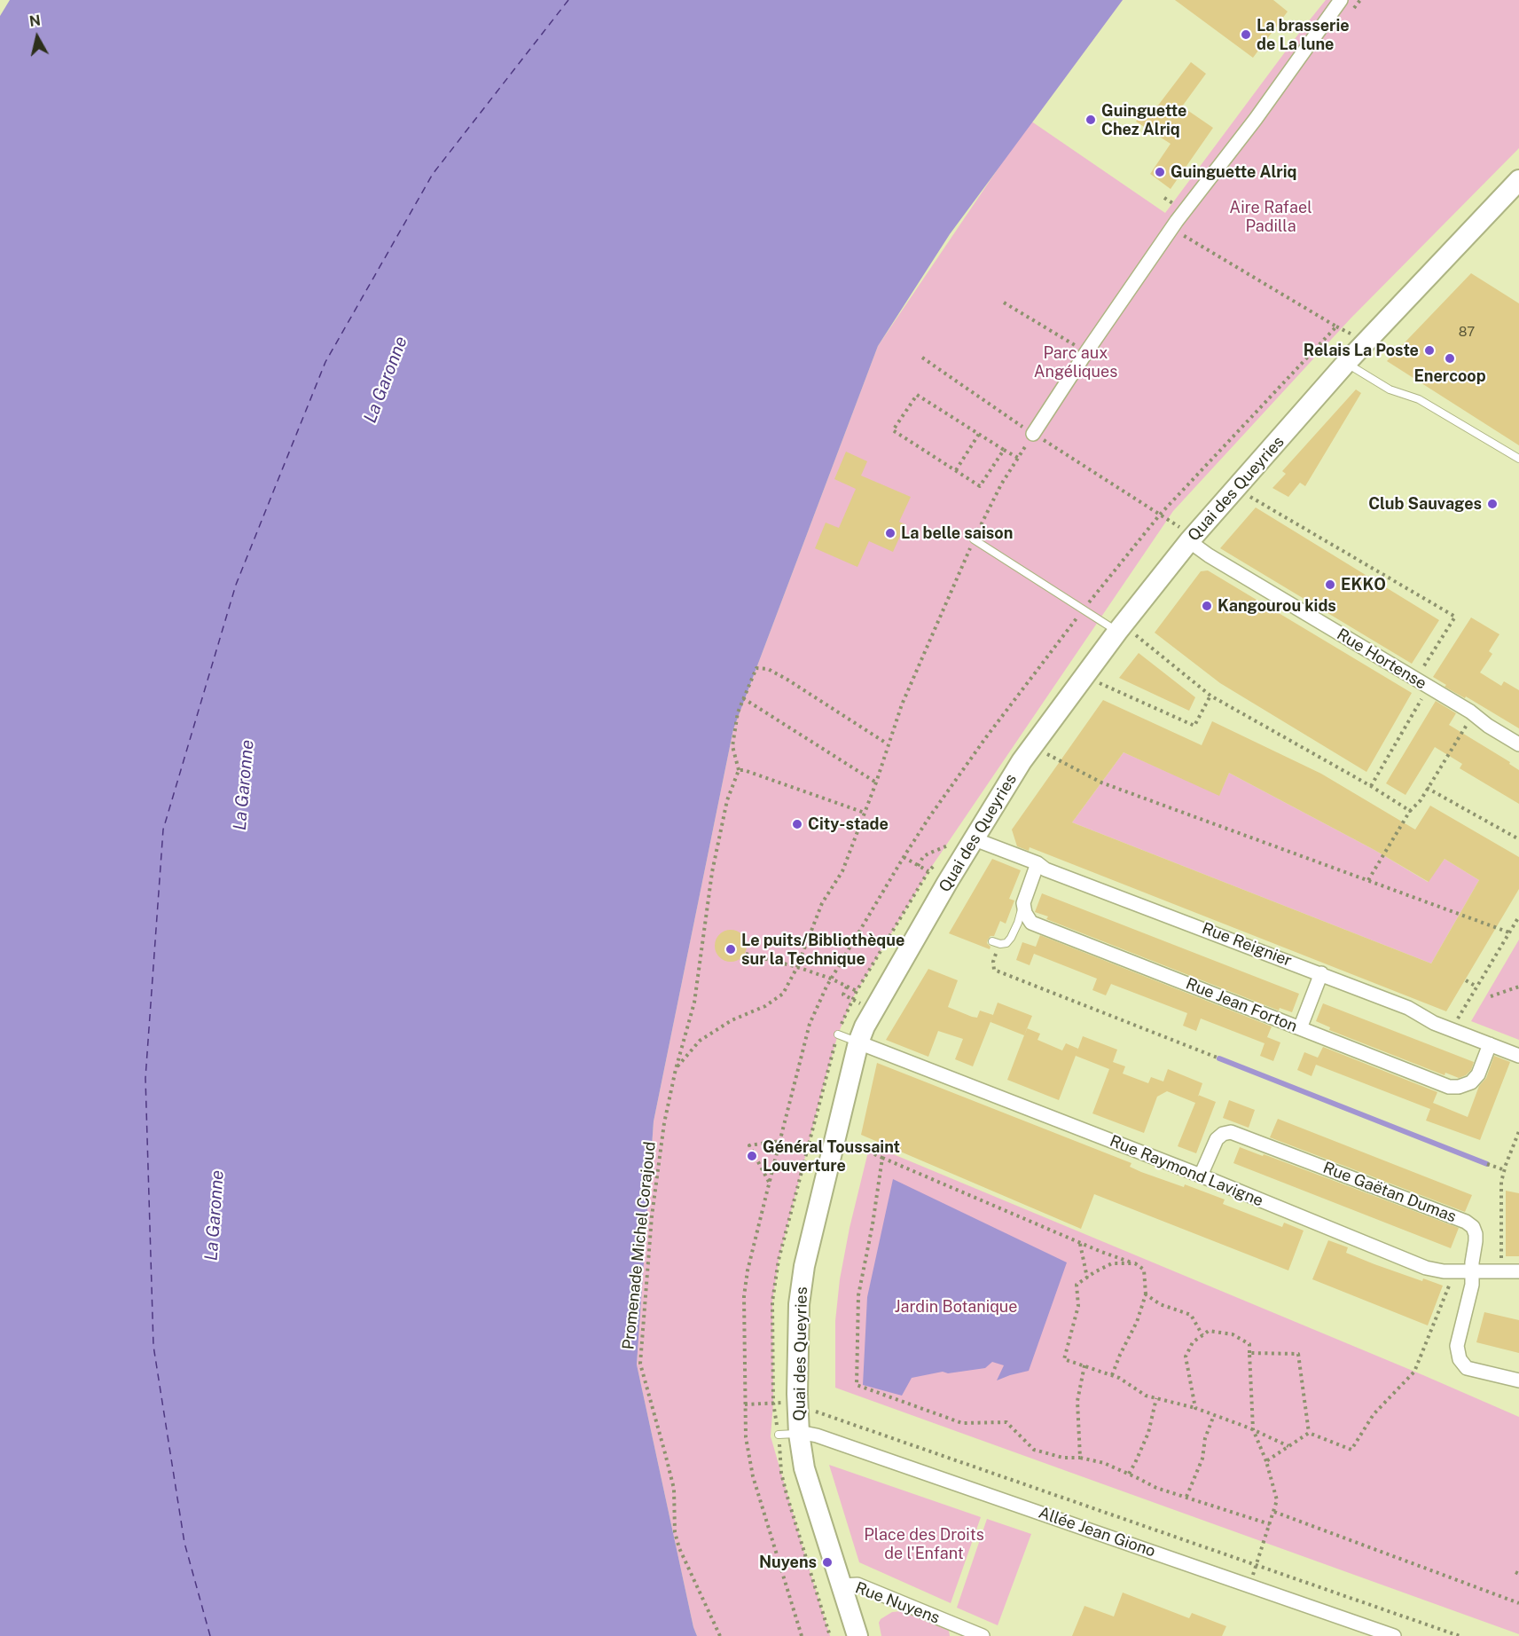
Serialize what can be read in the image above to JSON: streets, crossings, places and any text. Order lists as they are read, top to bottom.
{
  "streets": {
    "main road": ["Quai des Queyries"],
    "street": [
      "Rue Hortense",
      "Rue Reignier",
      "Rue Jean Forton",
      "Rue Raymond Lavigne",
      "Rue Gaëtan Dumas",
      "Allée Jean Giono",
      "Rue Nuyens"
    ],
    "path": ["Promenade Michel Corajoud"]
  },
  "crossings": [
    ["Quai des Queyries", "Rue Hortense"],
    ["Quai des Queyries", "Rue Reignier"],
    ["Quai des Queyries", "Rue Raymond Lavigne"],
    ["Quai des Queyries", "Allée Jean Giono"],
    ["Quai des Queyries", "Rue Nuyens"],
    ["Rue Reignier", "Rue Jean Forton"],
    ["Rue Raymond Lavigne", "Rue Gaëtan Dumas"]
  ],
  "water": ["La Garonne"],
  "parks": [
    "Aire Rafael Padilla",
    "Parc aux Angéliques",
    "Jardin Botanique",
    "Place des Droits de l'Enfant"
  ],
  "places": [
    "La brasserie de La lune",
    "Guinguette Chez Alriq",
    "Guinguette Alriq",
    "Relais La Poste",
    "Enercoop",
    "Club Sauvages",
    "La belle saison",
    "EKKO",
    "Kangourou kids",
    "City-stade",
    "Le puits/Bibliothèque sur la Technique",
    "Général Toussaint Louverture",
    "Nuyens"
  ],
  "house_numbers": ["87"],
  "north": "top"
}
